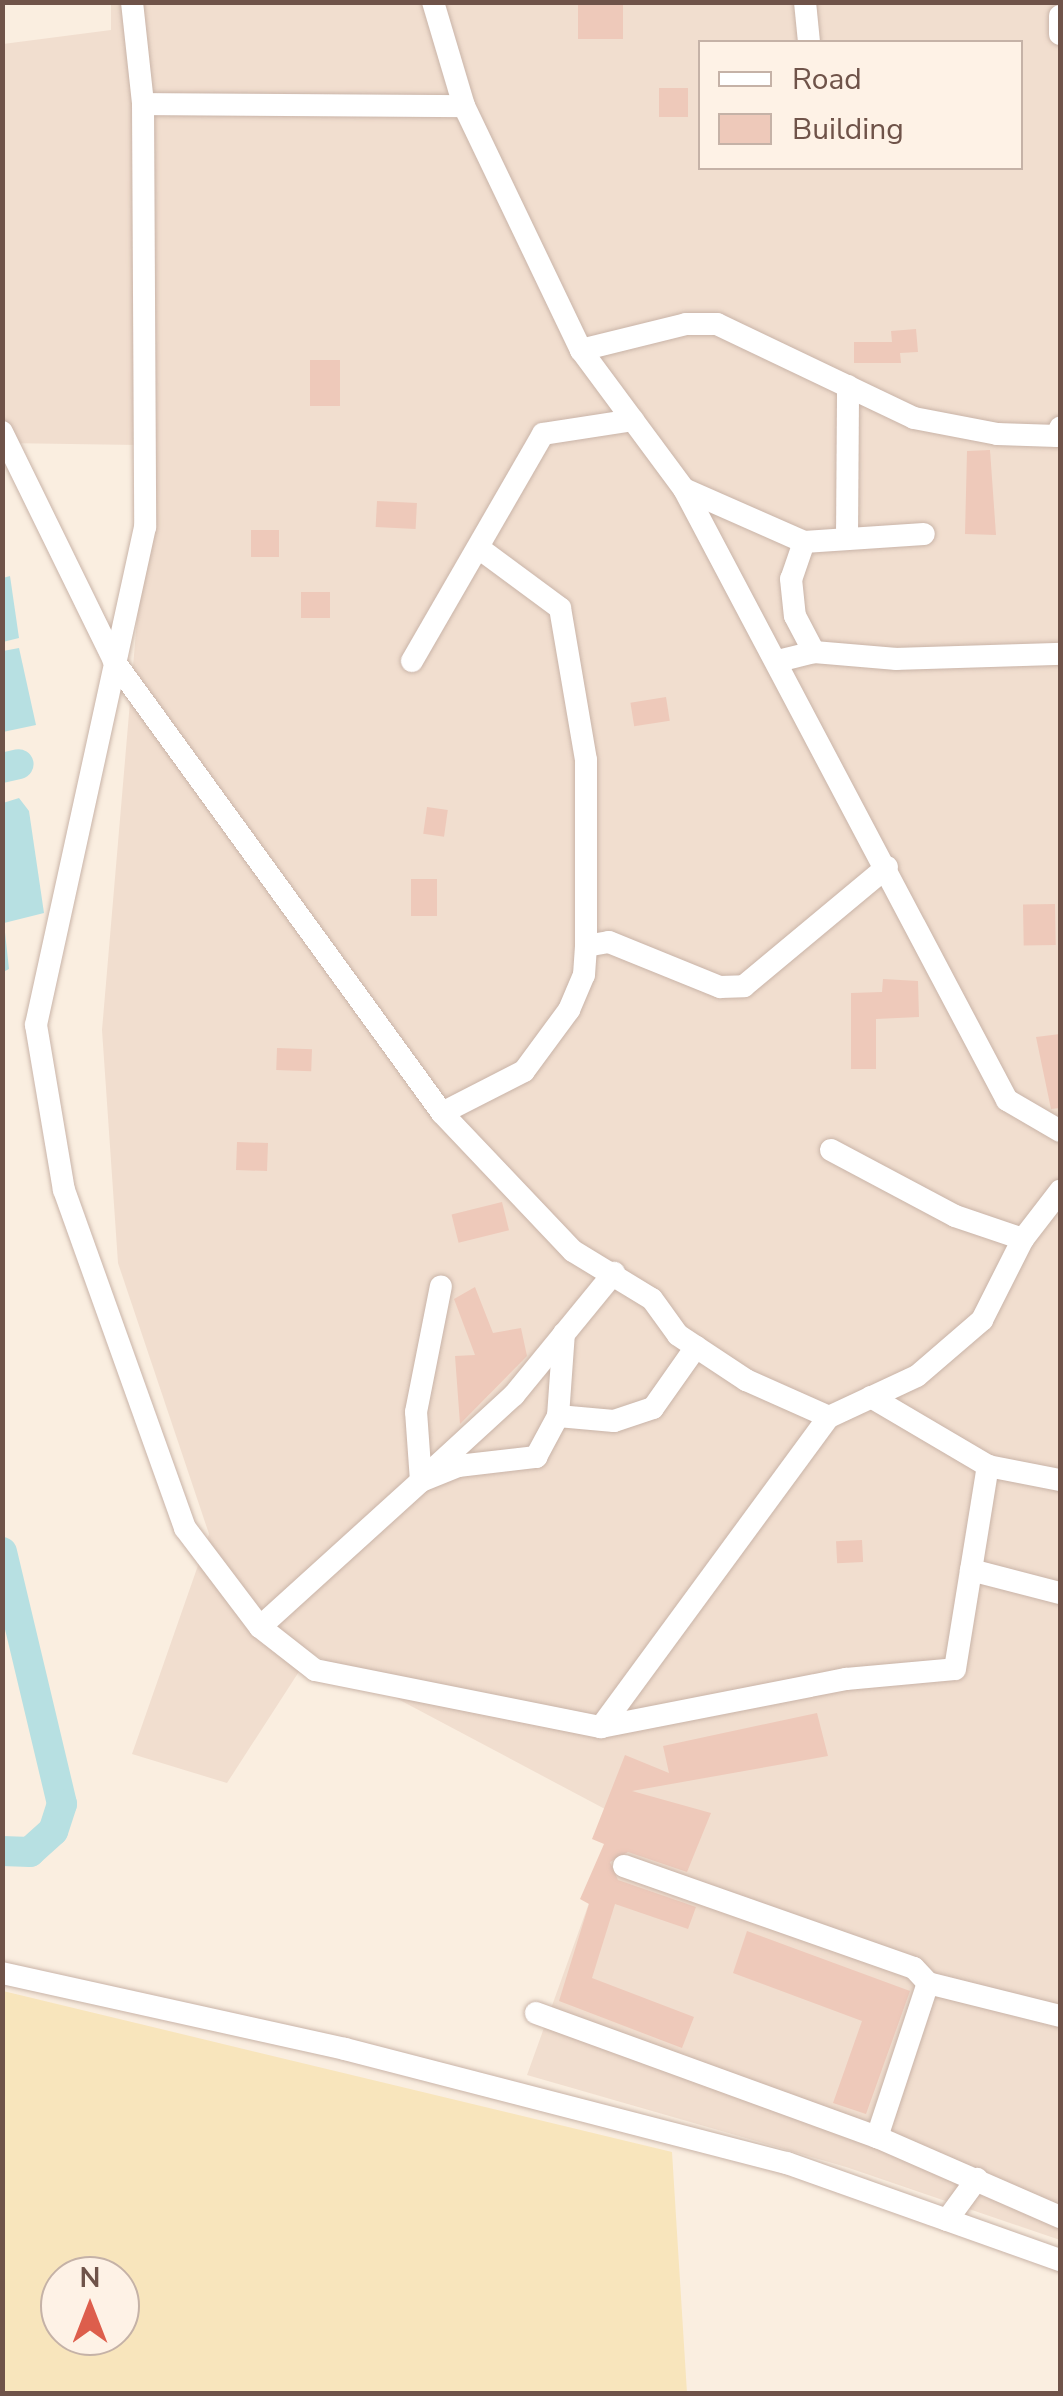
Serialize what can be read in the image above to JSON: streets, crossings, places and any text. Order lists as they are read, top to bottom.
{
  "legend": ["Road", "Building"],
  "north": "top"
}
